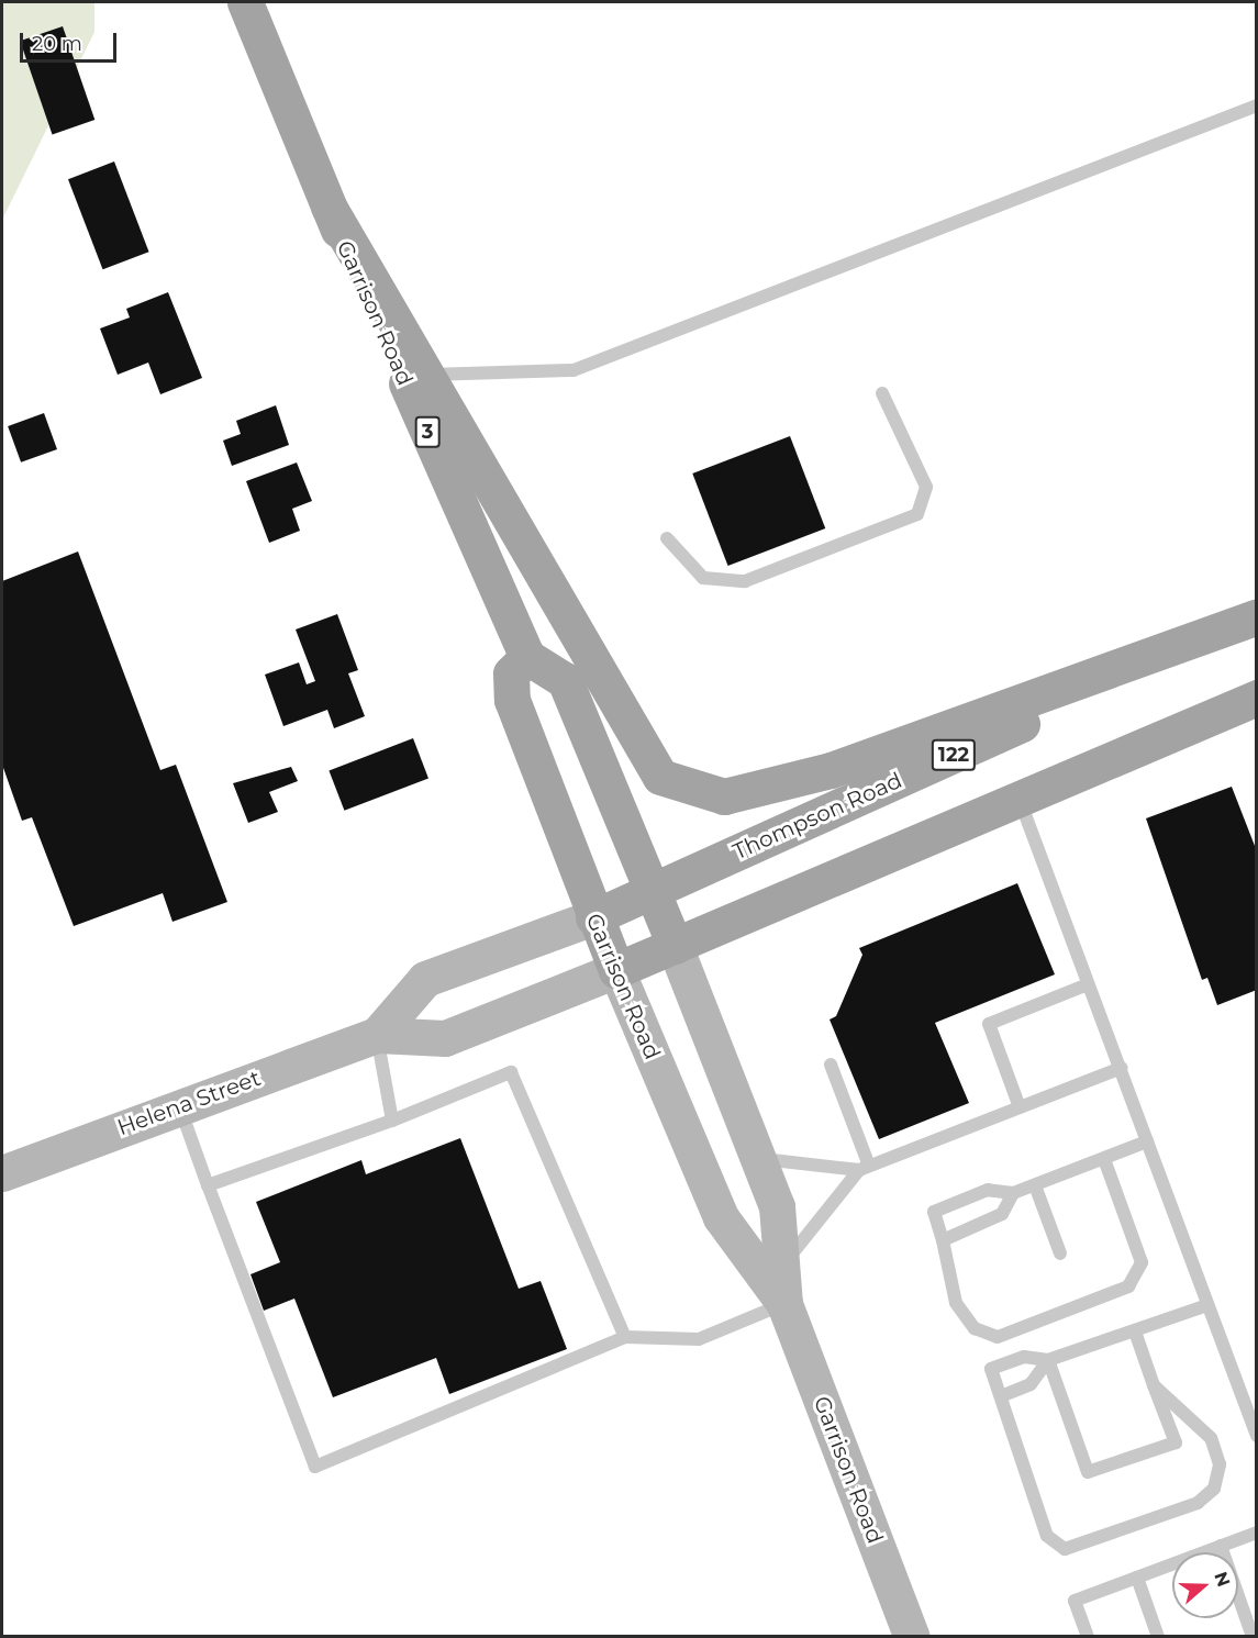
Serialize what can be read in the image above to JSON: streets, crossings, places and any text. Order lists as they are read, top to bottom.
{
  "streets": {
    "main road": [
      "Garrison Road",
      "3",
      "122",
      "Thompson Road",
      "Helena Street"
    ]
  },
  "crossings": [
    ["Garrison Road", "122"],
    ["Garrison Road", "Thompson Road"],
    ["Garrison Road", "Helena Street"],
    ["122", "Helena Street"],
    ["Thompson Road", "Helena Street"]
  ],
  "scale_bar": "20 m",
  "north": "right"
}
